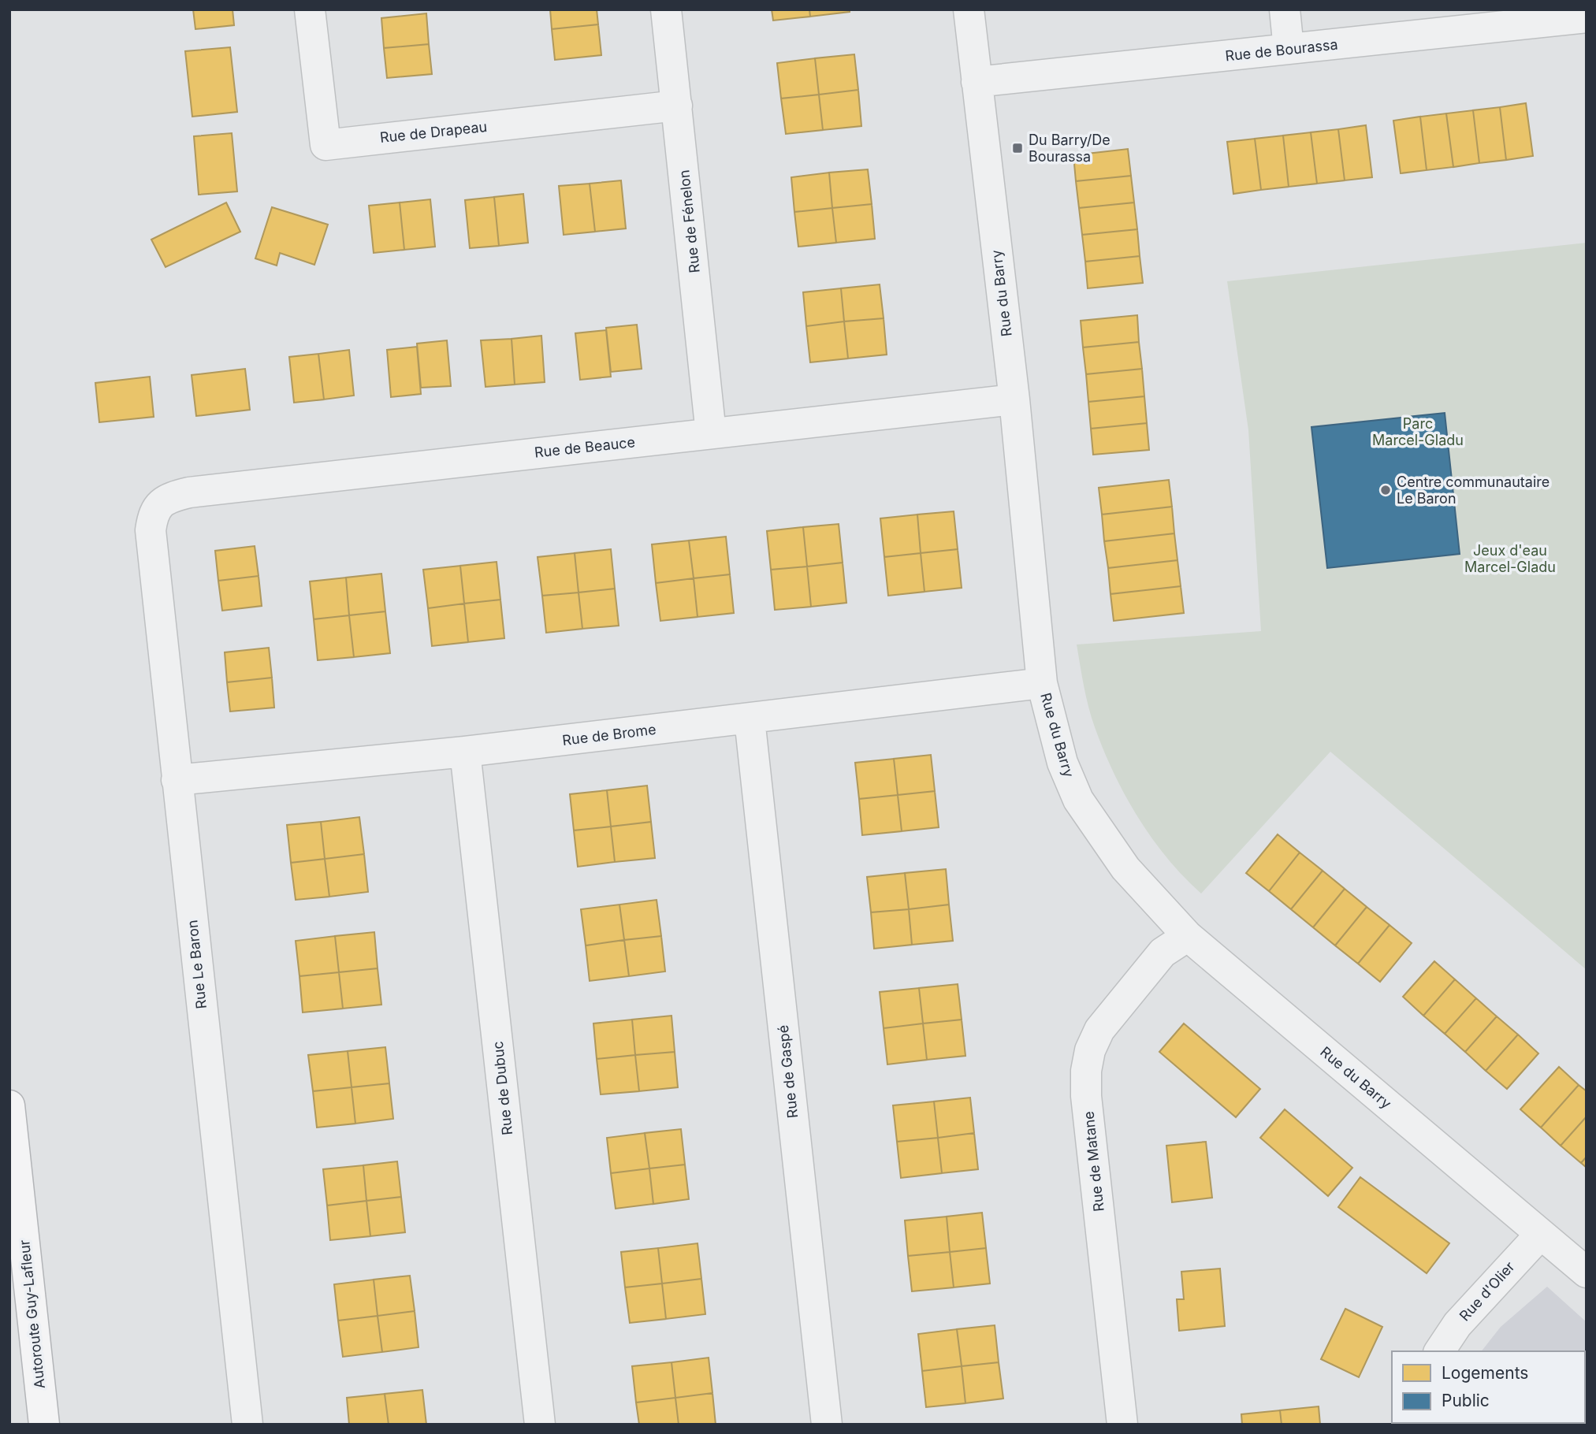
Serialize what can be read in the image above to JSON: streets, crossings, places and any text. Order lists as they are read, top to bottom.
{
  "streets": {
    "highway": ["Autoroute Guy-Lafleur"],
    "street": [
      "Rue de Bourassa",
      "Rue de Drapeau",
      "Rue de Fénelon",
      "Rue du Barry",
      "Rue de Beauce",
      "Rue de Brome",
      "Rue Le Baron",
      "Rue de Gaspé",
      "Rue de Dubuc",
      "Rue de Matane",
      "Rue d'Olier"
    ]
  },
  "crossings": [
    ["Rue de Bourassa", "Rue du Barry"],
    ["Rue de Drapeau", "Rue de Fénelon"],
    ["Rue de Fénelon", "Rue de Beauce"],
    ["Rue du Barry", "Rue de Beauce"],
    ["Rue du Barry", "Rue de Brome"],
    ["Rue du Barry", "Rue de Matane"],
    ["Rue du Barry", "Rue d'Olier"],
    ["Rue de Beauce", "Rue Le Baron"],
    ["Rue de Brome", "Rue Le Baron"],
    ["Rue de Brome", "Rue de Gaspé"],
    ["Rue de Brome", "Rue de Dubuc"]
  ],
  "parks": ["Parc Marcel-Gladu", "Jeux d'eau Marcel-Gladu"],
  "places": {
    "transit": ["Du Barry/De Bourassa"],
    "other": ["Centre communautaire Le Baron"]
  },
  "legend": ["Logements", "Public"]
}
